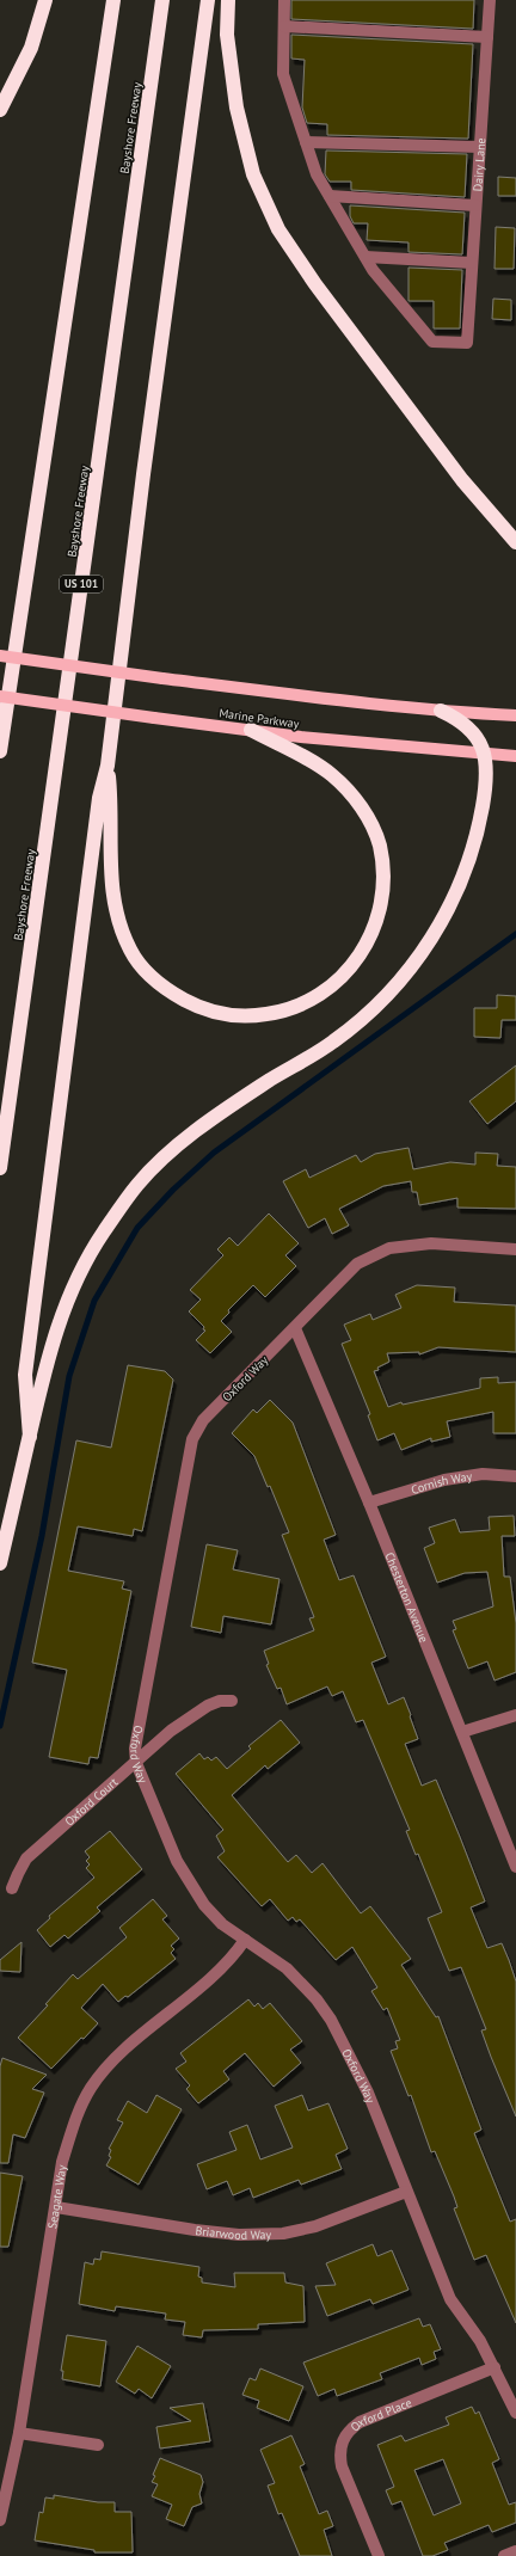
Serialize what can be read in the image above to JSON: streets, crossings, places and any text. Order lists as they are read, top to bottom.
{
  "streets": {
    "highway": ["Bayshore Freeway", "US 101"],
    "main road": ["Marine Parkway"],
    "street": [
      "Dairy Lane",
      "Oxford Way",
      "Cornish Way",
      "Chesterton Avenue",
      "Oxford Court",
      "Seagate Way",
      "Briarwood Way",
      "Oxford Place"
    ]
  },
  "crossings": [
    ["Oxford Way", "Chesterton Avenue"],
    ["Oxford Way", "Oxford Court"],
    ["Oxford Way", "Seagate Way"],
    ["Oxford Way", "Briarwood Way"],
    ["Oxford Way", "Oxford Place"],
    ["Cornish Way", "Chesterton Avenue"],
    ["Seagate Way", "Briarwood Way"]
  ]
}
